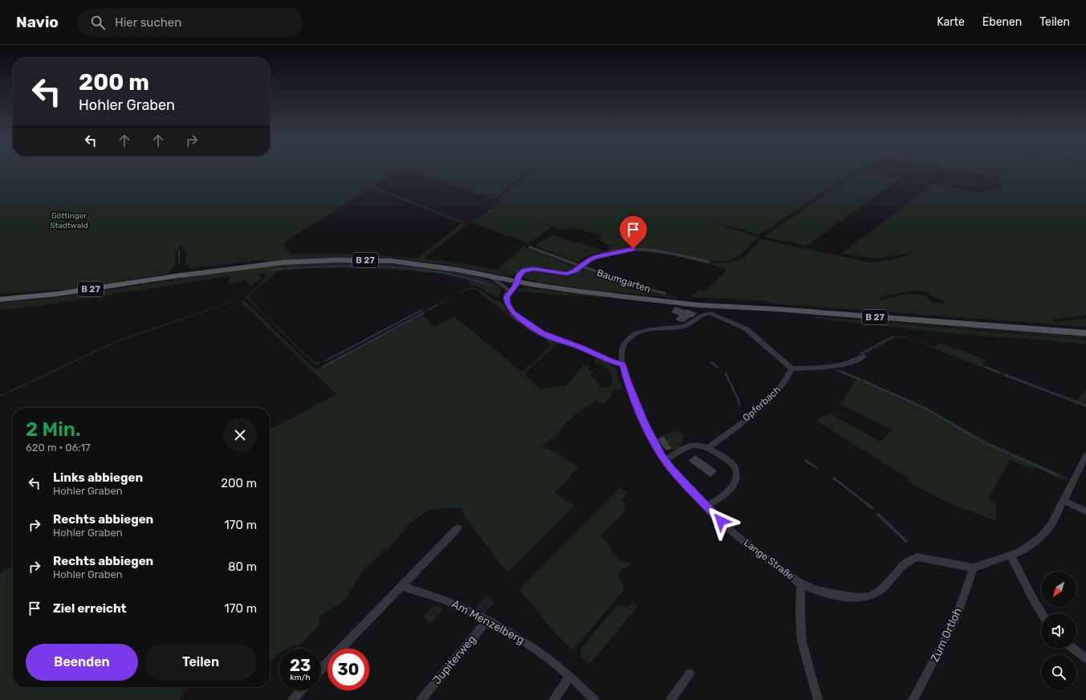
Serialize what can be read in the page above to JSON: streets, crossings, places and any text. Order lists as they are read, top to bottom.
{
  "streets": {
    "highway": ["B 27"],
    "street": [
      "Baumgarten",
      "Opferbach",
      "Lange Straße",
      "Am Menzelberg",
      "Zum Ortloh",
      "Jupiterweg"
    ]
  },
  "crossings": [
    ["Opferbach", "Lange Straße"],
    ["Lange Straße", "Zum Ortloh"],
    ["Am Menzelberg", "Jupiterweg"]
  ],
  "parks": ["Göttinger Stadtwald"],
  "north": "bottom left",
  "page": {
    "header": "Navio",
    "search": "Hier suchen",
    "nav": ["Karte", "Ebenen", "Teilen"],
    "turn": ["200 m", "Hohler Graben"],
    "heading": ["2 Min.", "620 m · 06:17"],
    "list": [
      {
        "name": "Links abbiegen",
        "note": "Hohler Graben",
        "value": "200 m"
      },
      {
        "name": "Rechts abbiegen",
        "note": "Hohler Graben",
        "value": "170 m"
      },
      {
        "name": "Rechts abbiegen",
        "note": "Hohler Graben",
        "value": "80 m"
      },
      {
        "name": "Ziel erreicht",
        "value": "170 m"
      }
    ],
    "buttons": ["Beenden", "Teilen"],
    "speed": "23 km/h",
    "limit": "30"
  }
}
